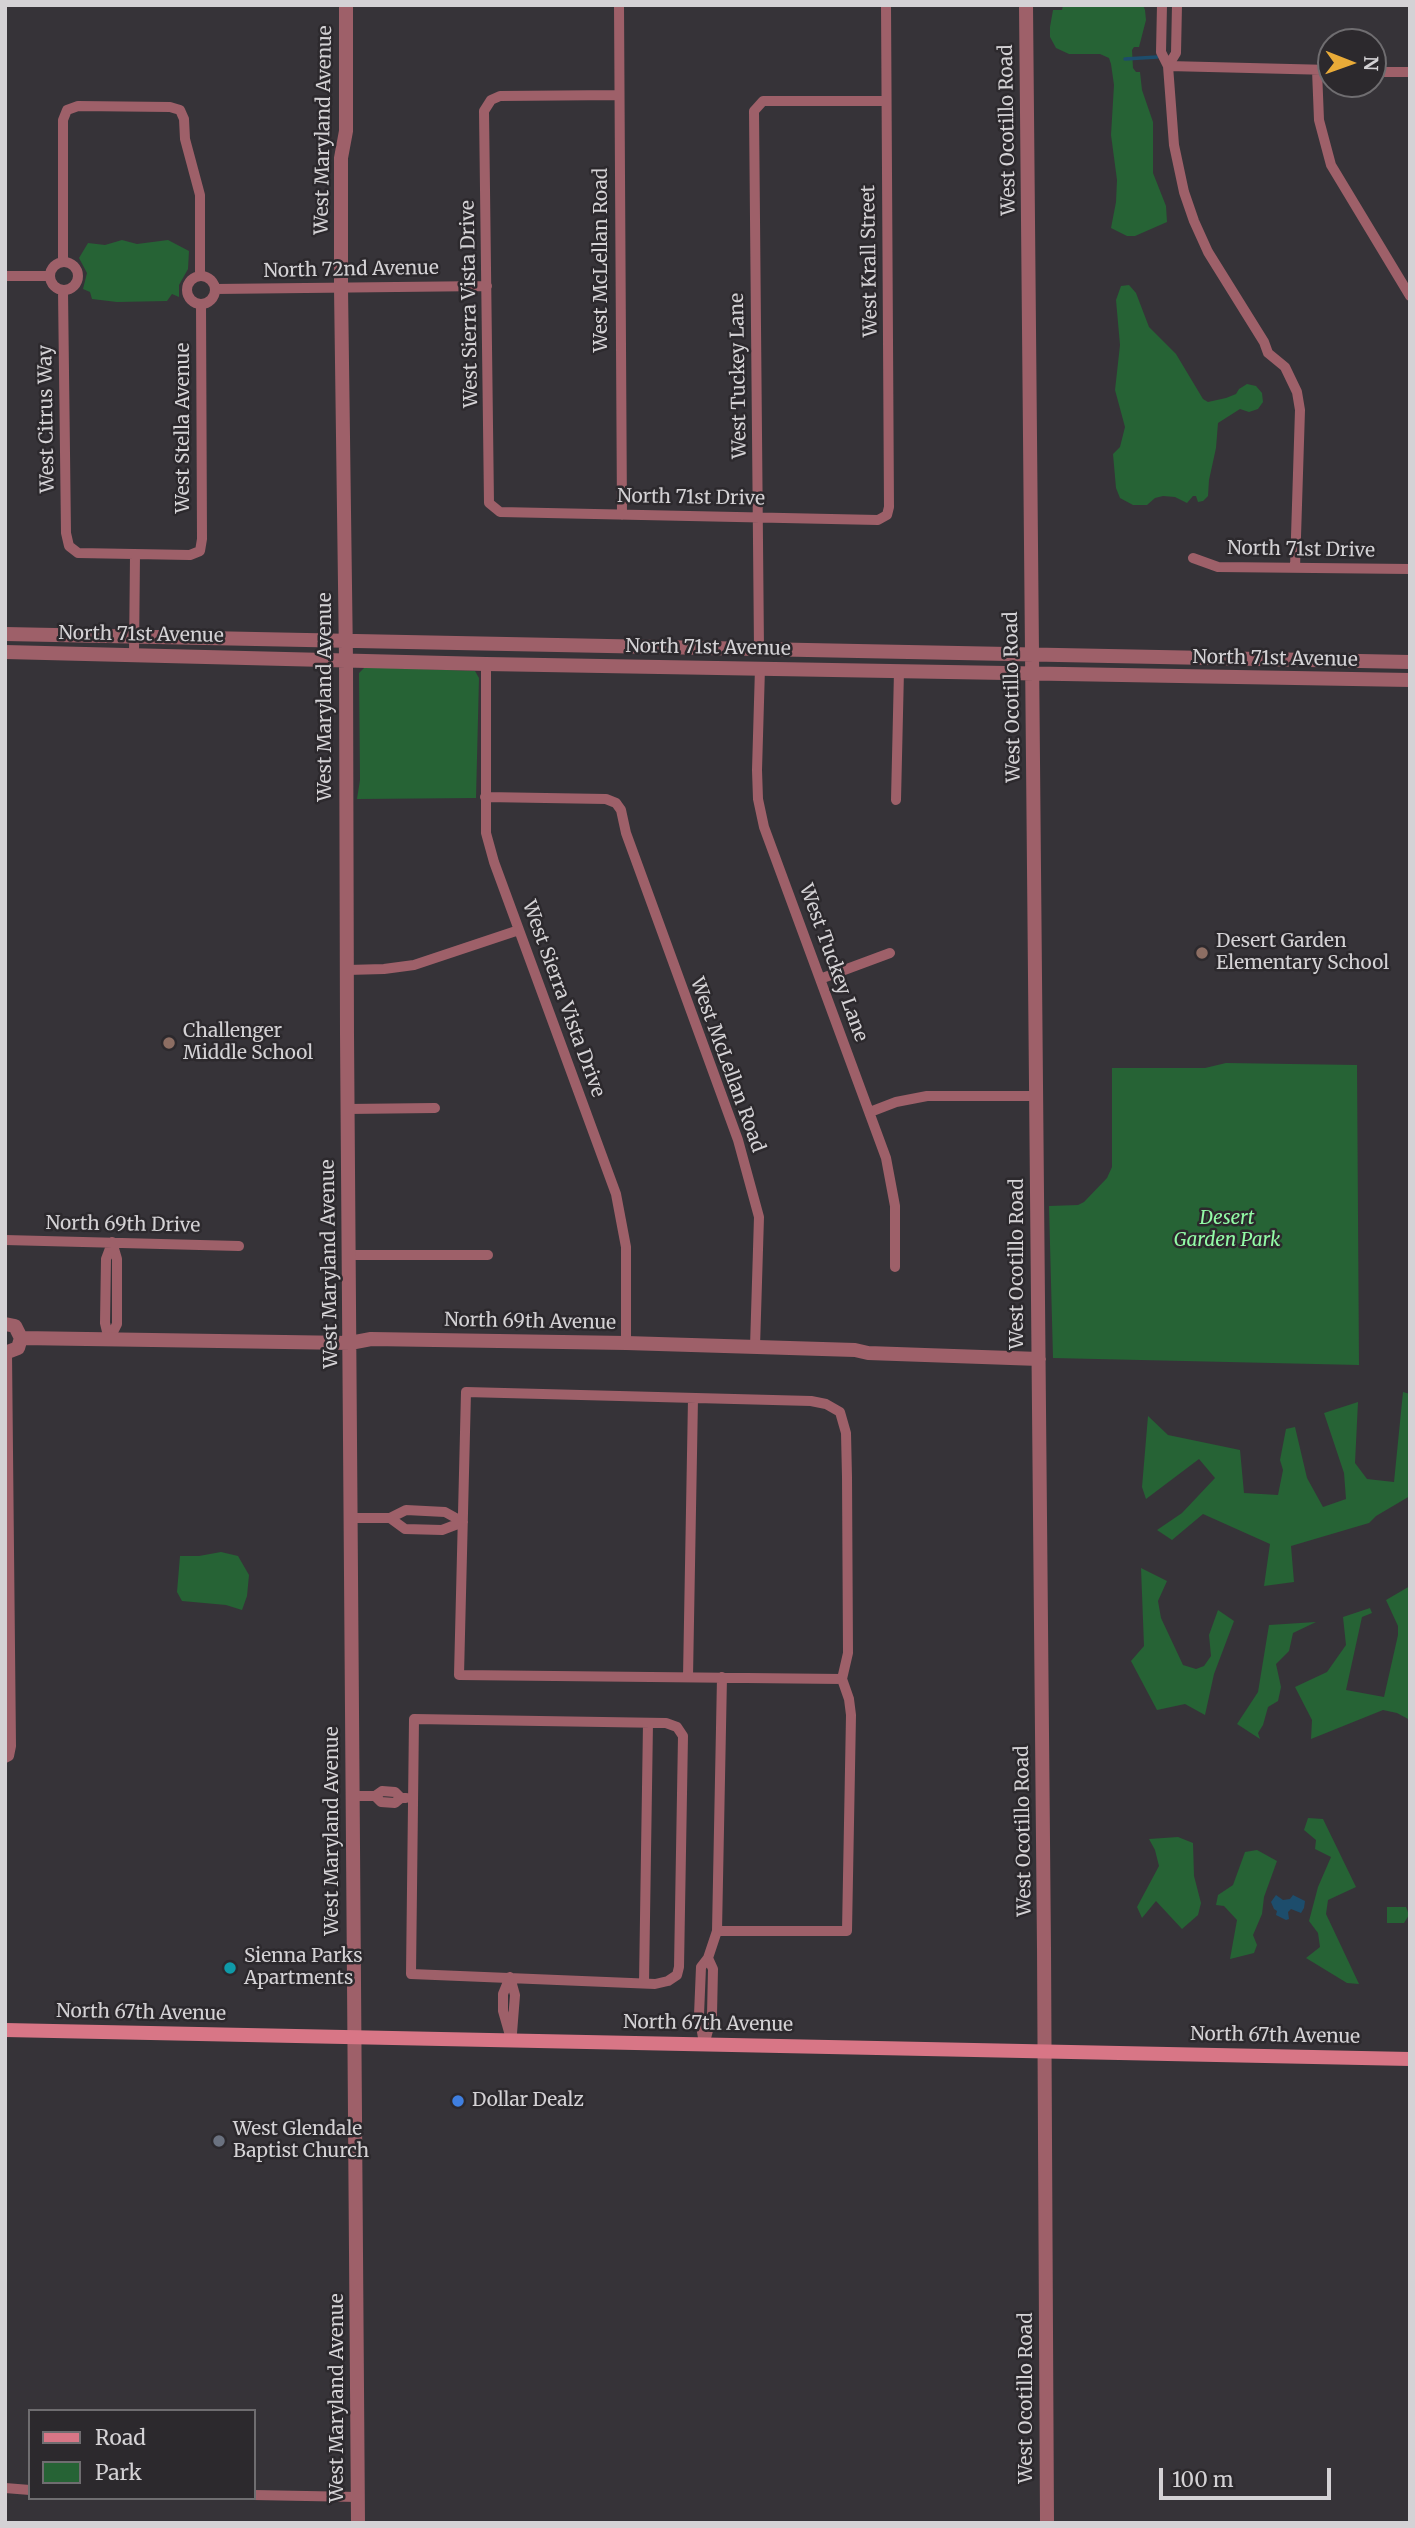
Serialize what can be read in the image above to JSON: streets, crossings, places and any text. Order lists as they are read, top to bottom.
{
  "streets": {
    "main road": ["North 67th Avenue"],
    "street": [
      "West Maryland Avenue",
      "West Ocotillo Road",
      "West McLellan Road",
      "West Krall Street",
      "North 72nd Avenue",
      "West Sierra Vista Drive",
      "West Tuckey Lane",
      "West Citrus Way",
      "West Stella Avenue",
      "North 71st Drive",
      "North 71st Avenue",
      "North 69th Drive",
      "North 69th Avenue"
    ]
  },
  "crossings": [
    ["West Maryland Avenue", "North 72nd Avenue"],
    ["West Maryland Avenue", "North 71st Avenue"],
    ["West Maryland Avenue", "North 69th Avenue"],
    ["West Maryland Avenue", "North 67th Avenue"],
    ["West Ocotillo Road", "North 71st Avenue"],
    ["West Ocotillo Road", "North 69th Avenue"],
    ["West Ocotillo Road", "North 67th Avenue"],
    ["West McLellan Road", "West Sierra Vista Drive"],
    ["West McLellan Road", "North 71st Drive"],
    ["West McLellan Road", "North 69th Avenue"],
    ["West Krall Street", "West Tuckey Lane"],
    ["West Krall Street", "North 71st Drive"],
    ["North 72nd Avenue", "West Sierra Vista Drive"],
    ["North 72nd Avenue", "West Stella Avenue"],
    ["West Sierra Vista Drive", "North 71st Drive"],
    ["West Sierra Vista Drive", "North 71st Avenue"],
    ["West Sierra Vista Drive", "North 69th Avenue"],
    ["West Tuckey Lane", "North 71st Drive"],
    ["West Tuckey Lane", "North 71st Avenue"],
    ["West Citrus Way", "West Stella Avenue"]
  ],
  "parks": ["Desert Garden Park"],
  "places": [
    "Desert Garden Elementary School",
    "Challenger Middle School",
    "Sienna Parks Apartments",
    "Dollar Dealz",
    "West Glendale Baptist Church"
  ],
  "legend": ["Road", "Park"],
  "scale_bar": "100 m",
  "north": "right"
}
